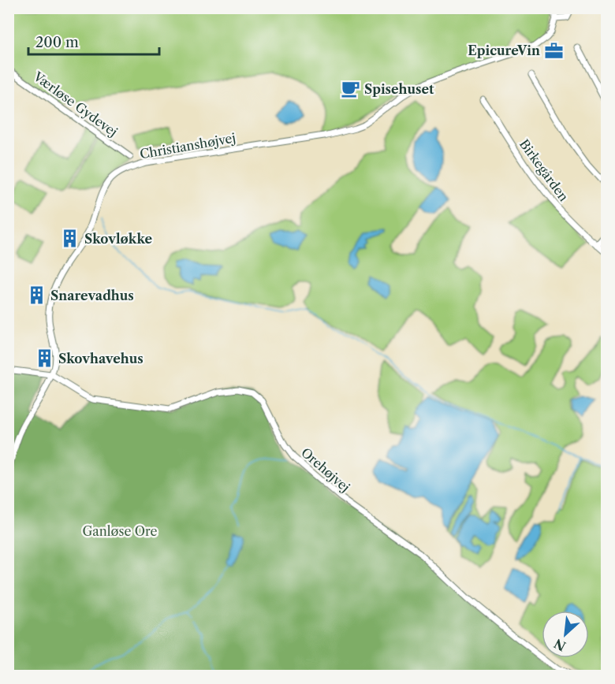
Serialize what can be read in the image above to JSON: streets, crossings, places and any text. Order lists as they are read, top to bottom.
{
  "streets": {
    "street": [
      "Værløse Gydevej",
      "Christianshøjvej",
      "Birkegården",
      "Orehøjvej"
    ]
  },
  "crossings": [
    ["Christianshøjvej", "Orehøjvej"]
  ],
  "parks": ["Ganløse Ore"],
  "places": {
    "office": ["EpicureVin"],
    "cafe": ["Spisehuset"],
    "building": ["Skovløkke", "Snarevadhus", "Skovhavehus"]
  },
  "scale_bar": "200 m",
  "north": "bottom left"
}
